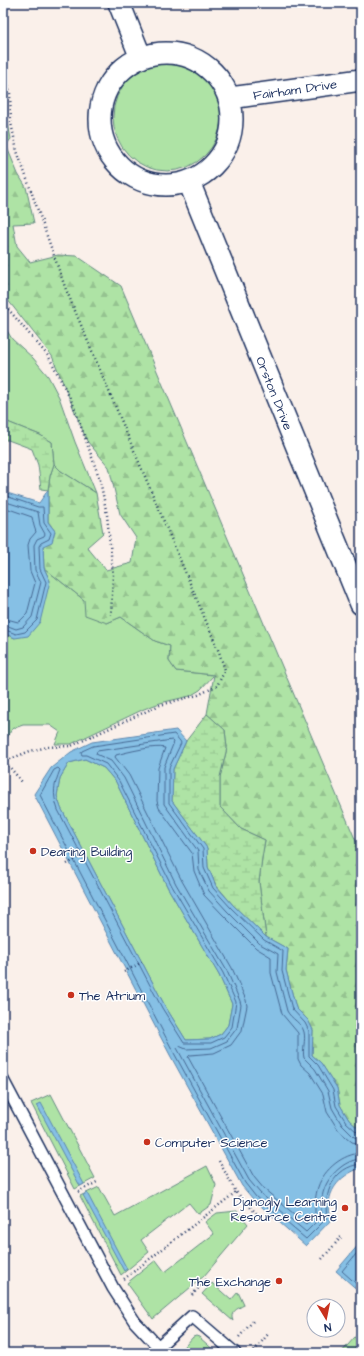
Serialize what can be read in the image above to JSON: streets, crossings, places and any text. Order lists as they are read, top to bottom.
{
  "streets": {
    "street": ["Fairham Drive", "Orston Drive"]
  },
  "crossings": [
    ["Fairham Drive", "Orston Drive"]
  ],
  "places": [
    "Dearing Building",
    "The Atrium",
    "Computer Science",
    "Djanogly Learning Resource Centre",
    "The Exchange"
  ],
  "north": "bottom"
}
